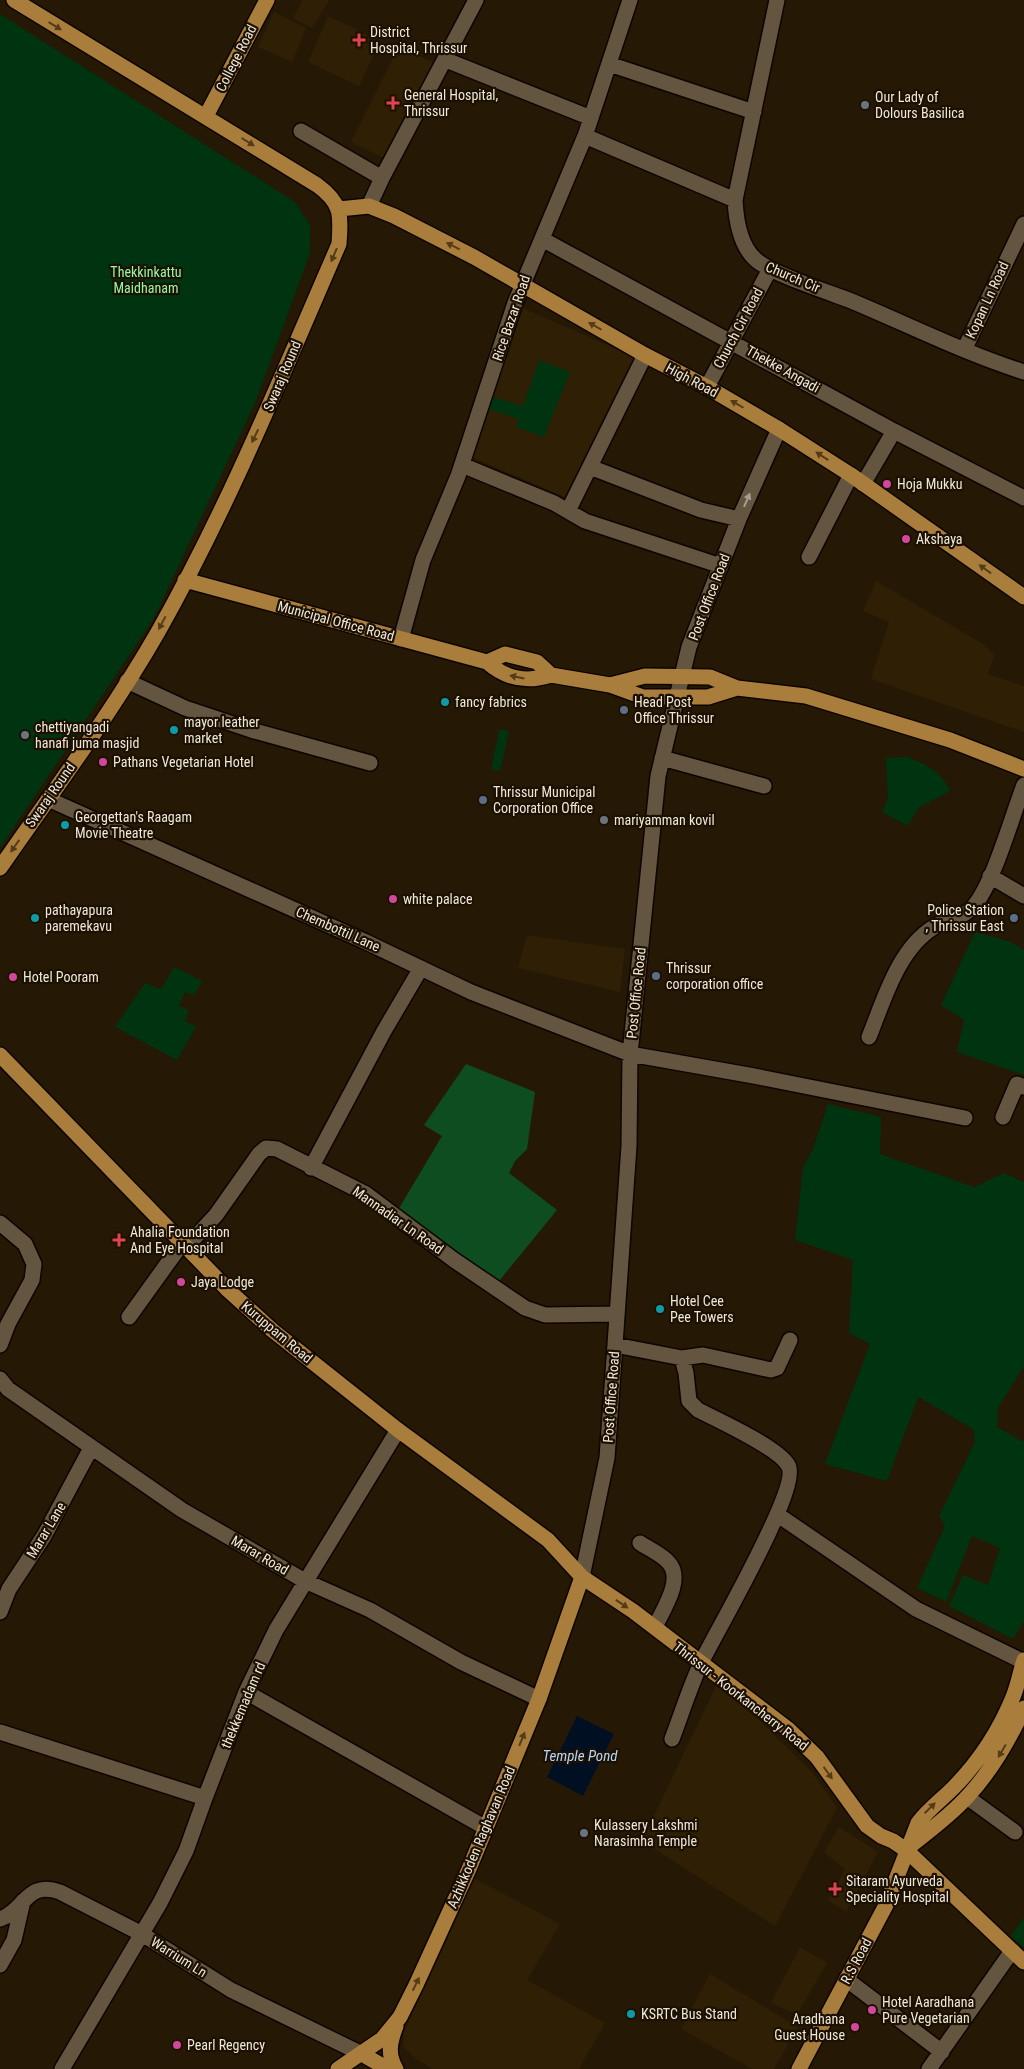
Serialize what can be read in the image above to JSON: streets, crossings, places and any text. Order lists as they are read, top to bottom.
{
  "streets": {
    "main road": [
      "College Road",
      "Swaraj Round",
      "High Road",
      "Municipal Office Road",
      "Kuruppam Road",
      "Thrissur - Koorkancherry Road",
      "Azhikkoden Raghavan Road",
      "R.S Road"
    ],
    "street": [
      "Church Cir",
      "Kopan Ln Road",
      "Rice Bazar Road",
      "Church Cir Road",
      "Thekke Angadi",
      "Post Office Road",
      "Chembottil Lane",
      "Mannadiar Ln Road",
      "Marar Lane",
      "Marar Road",
      "thekkemadam rd",
      "Warrium Ln"
    ]
  },
  "crossings": [
    ["Church Cir", "Kopan Ln Road"],
    ["Church Cir", "Church Cir Road"],
    ["Rice Bazar Road", "Thekke Angadi"],
    ["Rice Bazar Road", "High Road"],
    ["Rice Bazar Road", "Municipal Office Road"],
    ["Church Cir Road", "Thekke Angadi"],
    ["Church Cir Road", "High Road"],
    ["Swaraj Round", "High Road"],
    ["Swaraj Round", "Municipal Office Road"],
    ["Swaraj Round", "Chembottil Lane"],
    ["High Road", "Post Office Road"],
    ["Post Office Road", "Municipal Office Road"],
    ["Post Office Road", "Chembottil Lane"],
    ["Post Office Road", "Mannadiar Ln Road"],
    ["Post Office Road", "Kuruppam Road"],
    ["Post Office Road", "Thrissur - Koorkancherry Road"],
    ["Post Office Road", "Azhikkoden Raghavan Road"],
    ["Mannadiar Ln Road", "Kuruppam Road"],
    ["Kuruppam Road", "Thrissur - Koorkancherry Road"],
    ["Kuruppam Road", "thekkemadam rd"],
    ["Kuruppam Road", "Azhikkoden Raghavan Road"],
    ["Marar Lane", "Marar Road"],
    ["Marar Road", "thekkemadam rd"],
    ["Marar Road", "Azhikkoden Raghavan Road"],
    ["Thrissur - Koorkancherry Road", "Azhikkoden Raghavan Road"],
    ["Thrissur - Koorkancherry Road", "R.S Road"],
    ["thekkemadam rd", "Warrium Ln"],
    ["Azhikkoden Raghavan Road", "Warrium Ln"]
  ],
  "one_way": [
    "Swaraj Round",
    "High Road",
    "Thrissur - Koorkancherry Road",
    "Azhikkoden Raghavan Road"
  ],
  "water": ["Temple Pond"],
  "parks": ["Thekkinkattu Maidhanam"],
  "places": {
    "health": [
      "District Hospital, Thrissur",
      "General Hospital, Thrissur",
      "Ahalia Foundation And Eye Hospital",
      "Sitaram Ayurveda Speciality Hospital"
    ],
    "other": [
      "Our Lady of Dolours Basilica",
      "Hoja Mukku",
      "Akshaya",
      "fancy fabrics",
      "Head Post Office Thrissur",
      "mayor leather market",
      "chettiyangadi hanafi juma masjid",
      "Pathans Vegetarian Hotel",
      "Thrissur Municipal Corporation Office",
      "mariyamman kovil",
      "Georgettan's Raagam Movie Theatre",
      "white palace",
      "pathayapura paremekavu",
      "Police Station , Thrissur East",
      "Thrissur corporation office",
      "Hotel Pooram",
      "Jaya Lodge",
      "Hotel Cee Pee Towers",
      "Kulassery Lakshmi Narasimha Temple",
      "Hotel Aaradhana Pure Vegetarian",
      "KSRTC Bus Stand",
      "Aradhana Guest House",
      "Pearl Regency"
    ]
  }
}
